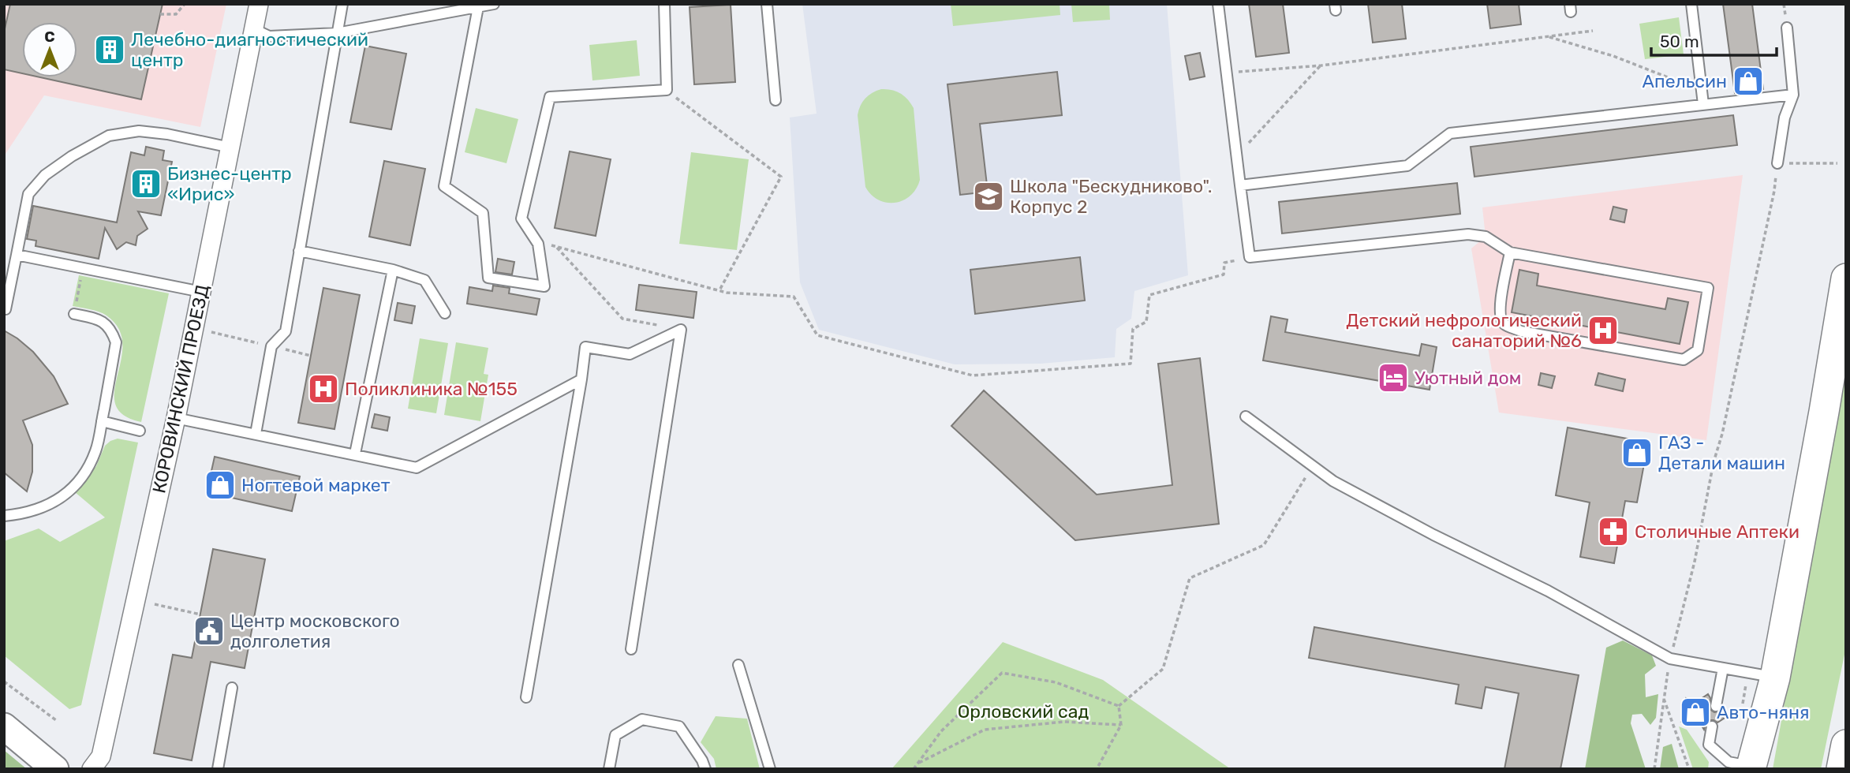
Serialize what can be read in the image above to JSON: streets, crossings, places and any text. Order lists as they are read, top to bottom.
{
  "streets": {
    "street": ["КОРОВИНСКИЙ ПРОЕЗД"]
  },
  "parks": ["Орловский сад"],
  "places": {
    "building": ["Лечебно-диагностический центр", "Бизнес-центр «Ирис»"],
    "shop": [
      "Апельсин",
      "ГАЗ - Детали машин",
      "Ногтевой маркет",
      "Авто-няня"
    ],
    "school or university": ["Школа \"Бескудниково\". Корпус 2"],
    "hospital": ["Детский нефрологический санаторий №6", "Поликлиника №155"],
    "hotel": ["Уютный дом"],
    "pharmacy": ["Столичные Аптеки"],
    "public building": ["Центр московского долголетия"]
  },
  "scale_bar": "50 m",
  "north": "top"
}
